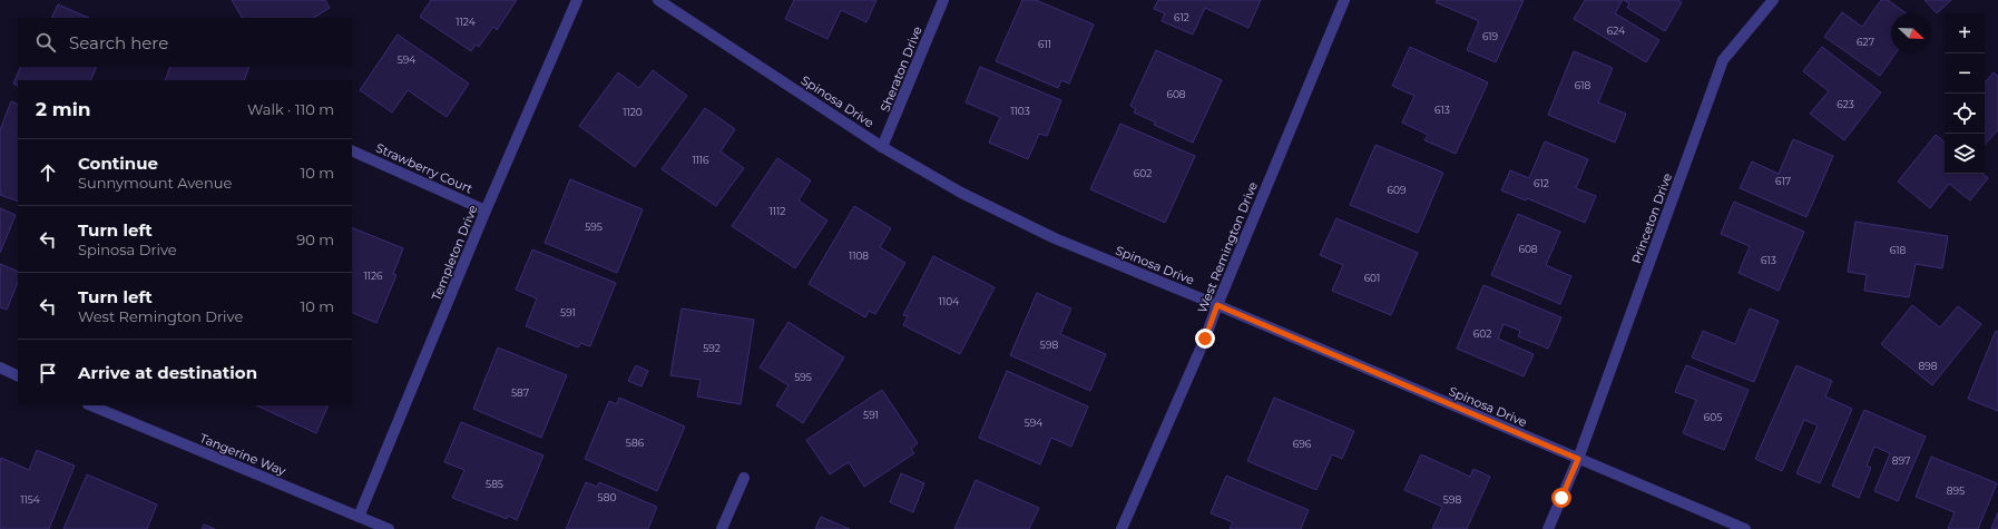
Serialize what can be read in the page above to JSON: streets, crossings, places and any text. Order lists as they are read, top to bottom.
{
  "streets": {
    "street": [
      "Sheraton Drive",
      "Spinosa Drive",
      "Strawberry Court",
      "Princeton Drive",
      "West Remington Drive",
      "Templeton Drive",
      "Tangerine Way"
    ]
  },
  "crossings": [
    ["Sheraton Drive", "Spinosa Drive"],
    ["Spinosa Drive", "Princeton Drive"],
    ["Spinosa Drive", "West Remington Drive"],
    ["Strawberry Court", "Templeton Drive"],
    ["Templeton Drive", "Tangerine Way"]
  ],
  "house_numbers": [
    "612",
    "1124",
    "624",
    "619",
    "627",
    "611",
    "594",
    "618",
    "608",
    "623",
    "613",
    "1103",
    "1120",
    "1116",
    "602",
    "617",
    "612",
    "609",
    "1112",
    "595",
    "608",
    "618",
    "1108",
    "613",
    "1126",
    "601",
    "1104",
    "591",
    "602",
    "598",
    "592",
    "898",
    "595",
    "587",
    "591",
    "605",
    "594",
    "586",
    "696",
    "897",
    "585",
    "895",
    "580",
    "1154",
    "598"
  ],
  "north": "bottom right",
  "page": {
    "map_buttons": ["+", "−"],
    "search": "Search here",
    "heading": ["2 min", "Walk · 110 m"],
    "list": [
      ["Continue", "Sunnymount Avenue", "10 m"],
      ["Turn left", "Spinosa Drive", "90 m"],
      ["Turn left", "West Remington Drive", "10 m"],
      "Arrive at destination"
    ]
  }
}
